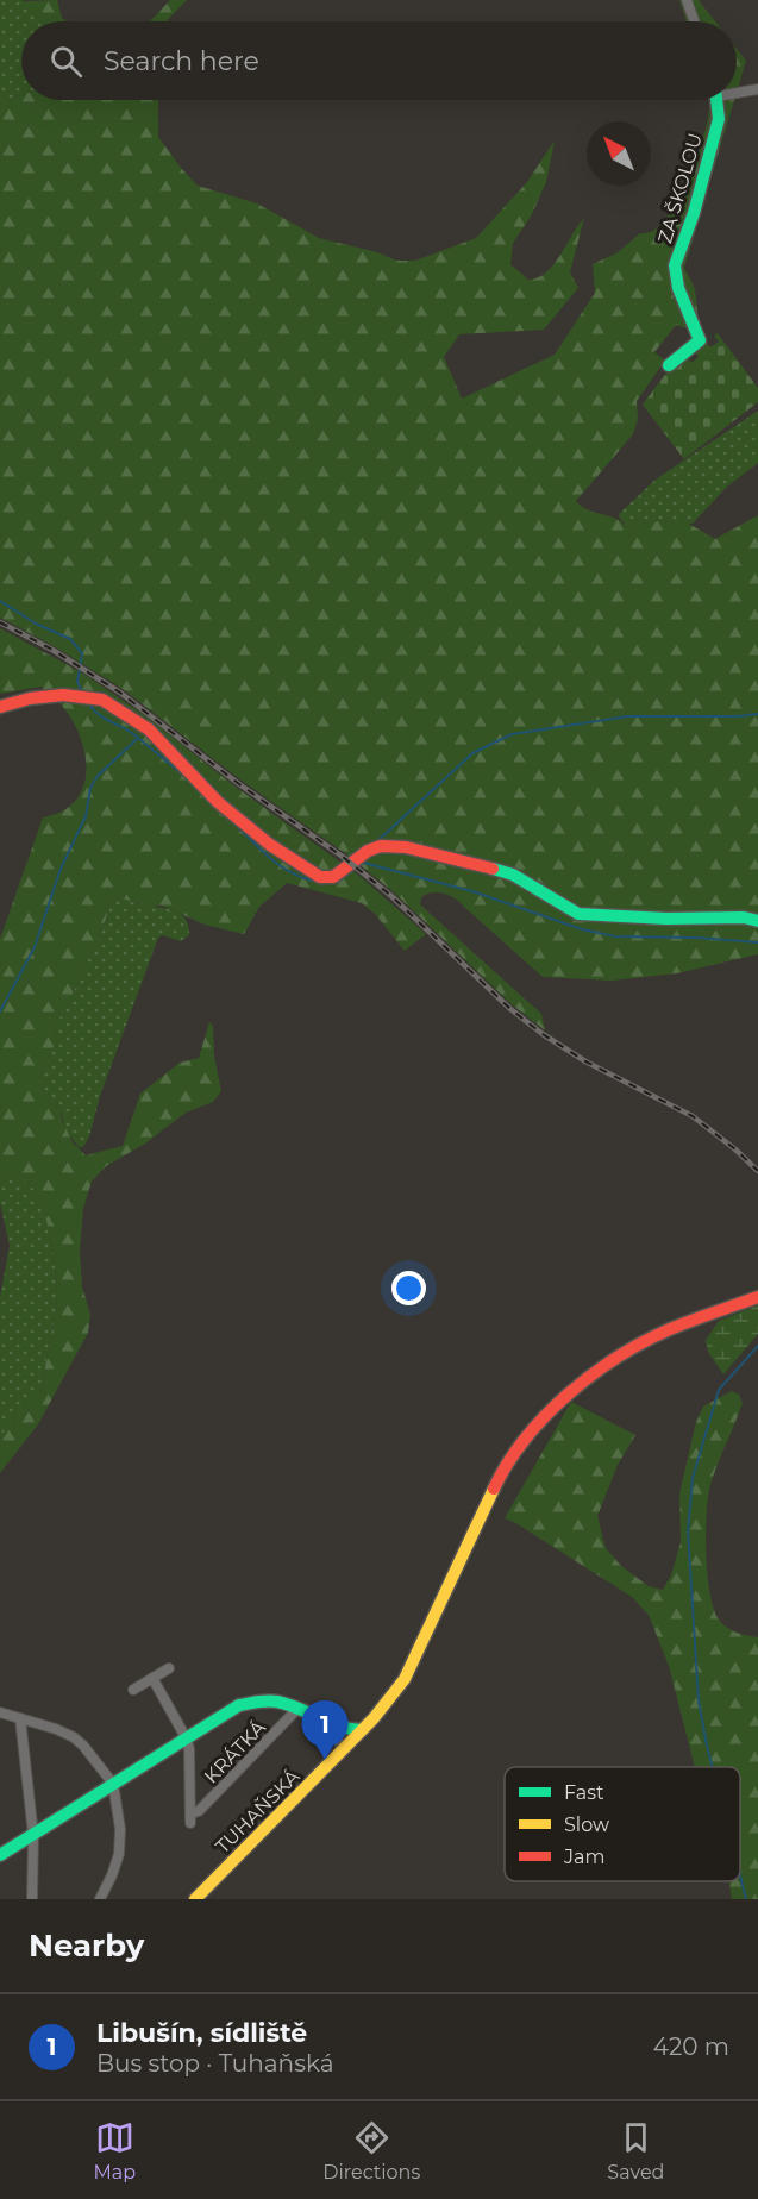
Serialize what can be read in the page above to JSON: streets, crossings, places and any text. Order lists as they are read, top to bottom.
{
  "streets": {
    "street": ["ZA ŠKOLOU", "KRÁTKÁ", "TUHAŇSKÁ"]
  },
  "legend": ["Fast", "Slow", "Jam"],
  "north": "top left",
  "page": {
    "search": "Search here",
    "pins": "1",
    "heading": "Nearby",
    "list": [
      {
        "mark": "1",
        "name": "Libušín, sídliště",
        "note": "Bus stop · Tuhaňská",
        "value": "420 m"
      }
    ],
    "nav": ["Map", "Directions", "Saved"]
  }
}
